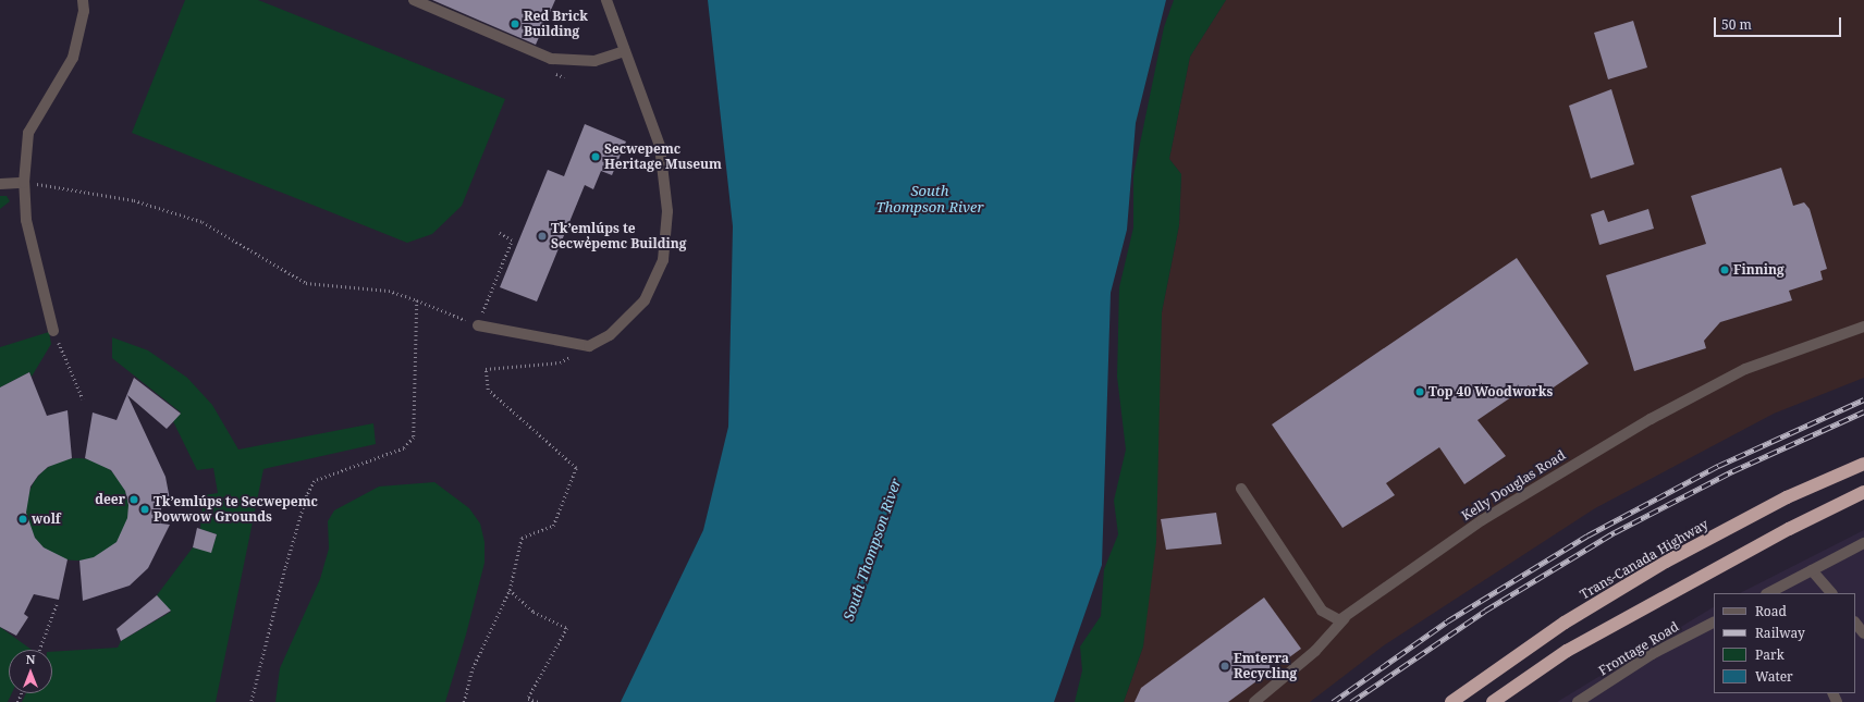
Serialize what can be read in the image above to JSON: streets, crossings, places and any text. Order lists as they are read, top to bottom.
{
  "streets": {
    "highway": ["Trans-Canada Highway"],
    "street": ["Kelly Douglas Road", "Frontage Road"]
  },
  "water": ["South Thompson River"],
  "places": [
    "Red Brick Building",
    "Secwepemc Heritage Museum",
    "Tk’emlúps te Secwe̓pemc Building",
    "Finning",
    "Top 40 Woodworks",
    "deer",
    "Tk’emlúps te Secwepemc Powwow Grounds",
    "wolf",
    "Emterra Recycling"
  ],
  "legend": [
    "Road",
    "Railway",
    "Park",
    "Water"
  ],
  "scale_bar": "50 m",
  "north": "top"
}
